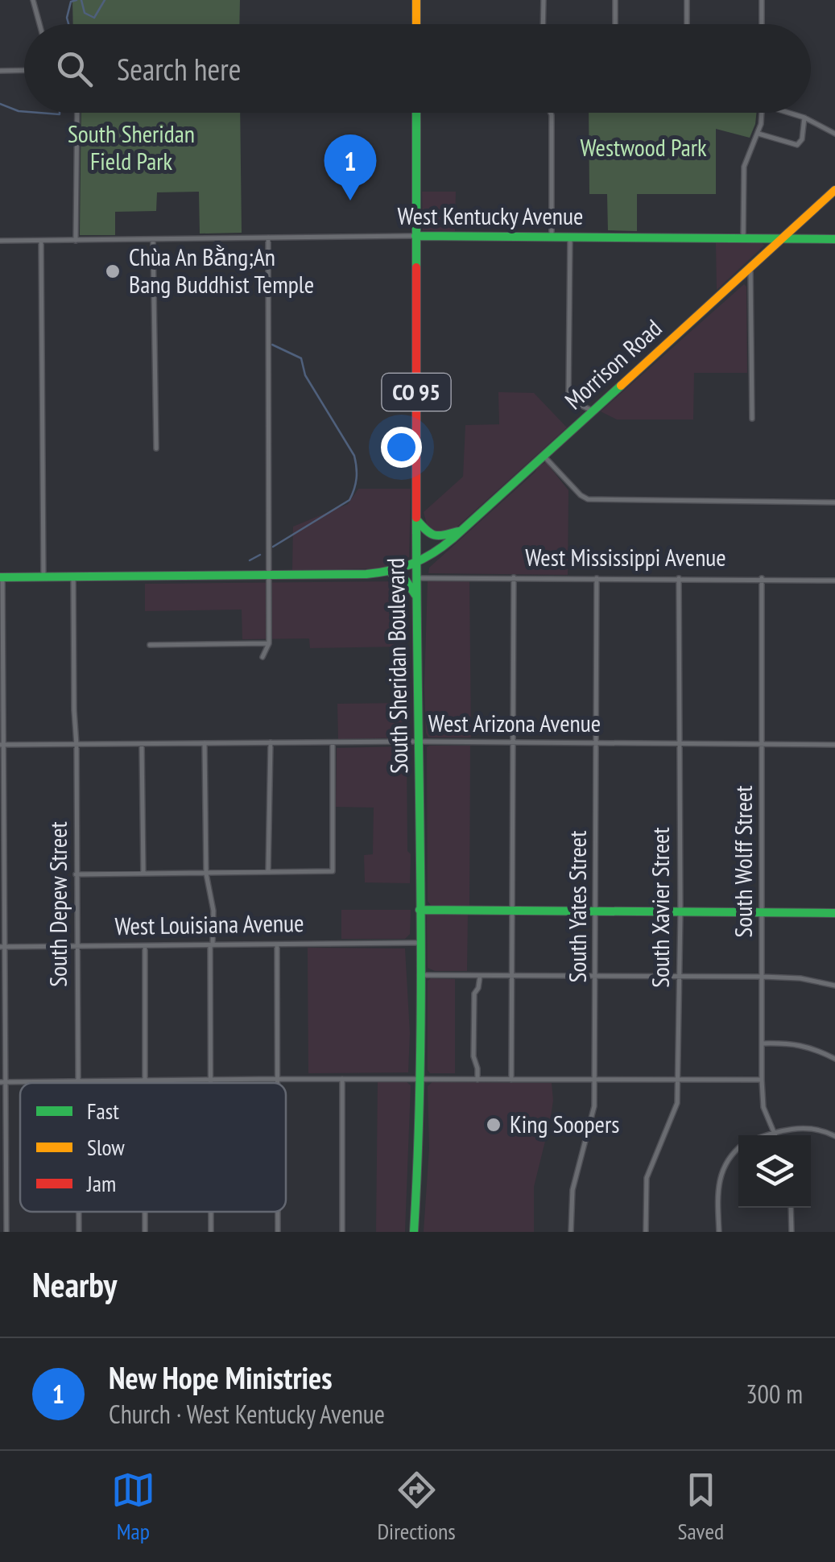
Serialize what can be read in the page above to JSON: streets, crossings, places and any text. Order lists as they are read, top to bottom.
{
  "streets": {
    "main road": [
      "West Kentucky Avenue",
      "Morrison Road",
      "CO 95",
      "South Sheridan Boulevard"
    ],
    "street": [
      "West Mississippi Avenue",
      "West Arizona Avenue",
      "South Wolff Street",
      "South Depew Street",
      "South Yates Street",
      "South Xavier Street",
      "West Louisiana Avenue"
    ]
  },
  "crossings": [
    ["West Kentucky Avenue", "Morrison Road"],
    ["West Kentucky Avenue", "South Sheridan Boulevard"],
    ["Morrison Road", "South Sheridan Boulevard"],
    ["West Mississippi Avenue", "South Sheridan Boulevard"],
    ["West Mississippi Avenue", "South Wolff Street"],
    ["West Mississippi Avenue", "South Yates Street"],
    ["West Mississippi Avenue", "South Xavier Street"],
    ["South Sheridan Boulevard", "West Arizona Avenue"],
    ["South Sheridan Boulevard", "West Louisiana Avenue"],
    ["West Arizona Avenue", "South Wolff Street"],
    ["West Arizona Avenue", "South Depew Street"],
    ["West Arizona Avenue", "South Yates Street"],
    ["West Arizona Avenue", "South Xavier Street"],
    ["South Depew Street", "West Louisiana Avenue"]
  ],
  "parks": ["South Sheridan Field Park", "Westwood Park"],
  "places": ["Chùa An Bằng;An Bang Buddhist Temple", "King Soopers"],
  "legend": ["Fast", "Slow", "Jam"],
  "page": {
    "search": "Search here",
    "pins": "1",
    "heading": "Nearby",
    "list": [
      {
        "mark": "1",
        "name": "New Hope Ministries",
        "note": "Church · West Kentucky Avenue",
        "value": "300 m"
      }
    ],
    "nav": ["Map", "Directions", "Saved"]
  }
}
